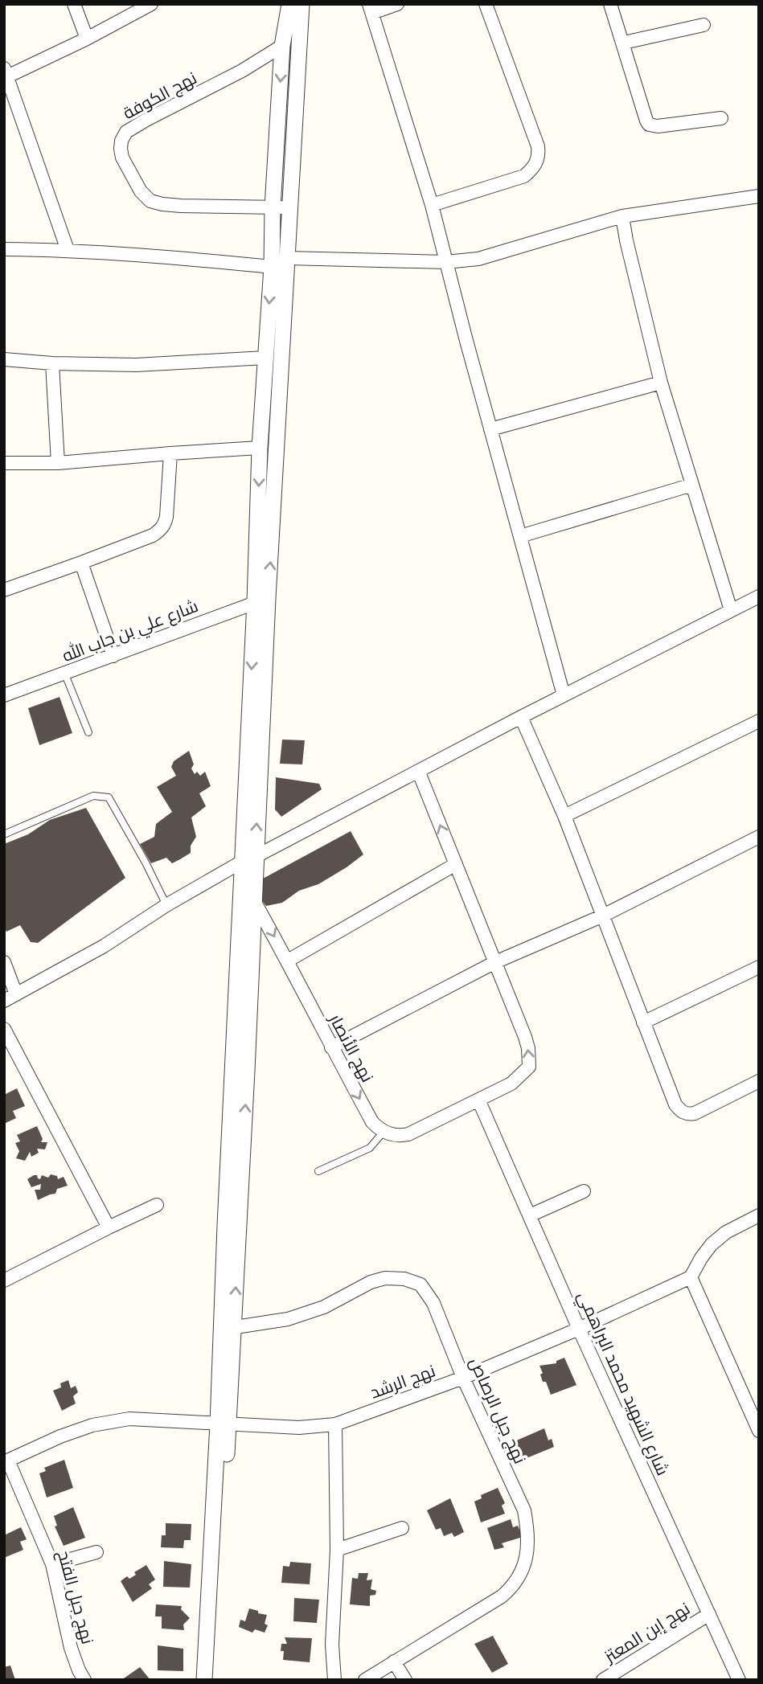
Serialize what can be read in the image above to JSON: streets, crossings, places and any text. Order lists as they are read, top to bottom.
{
  "streets": {
    "street": [
      "نهج الكوفة",
      "شارع علي بن جاب الله",
      "نهج الأنصار",
      "نهج الرشد",
      "شارع الشهيد محمد البراهمي",
      "نهج جبل الرصاص",
      "نهج جبل الفتح",
      "نهج إبن المعتز"
    ]
  },
  "crossings": [
    ["نهج الرشد", "شارع الشهيد محمد البراهمي"],
    ["نهج الرشد", "نهج جبل الرصاص"],
    ["نهج الرشد", "نهج جبل الفتح"],
    ["شارع الشهيد محمد البراهمي", "نهج إبن المعتز"]
  ],
  "one_way": ["نهج الأنصار"]
}
